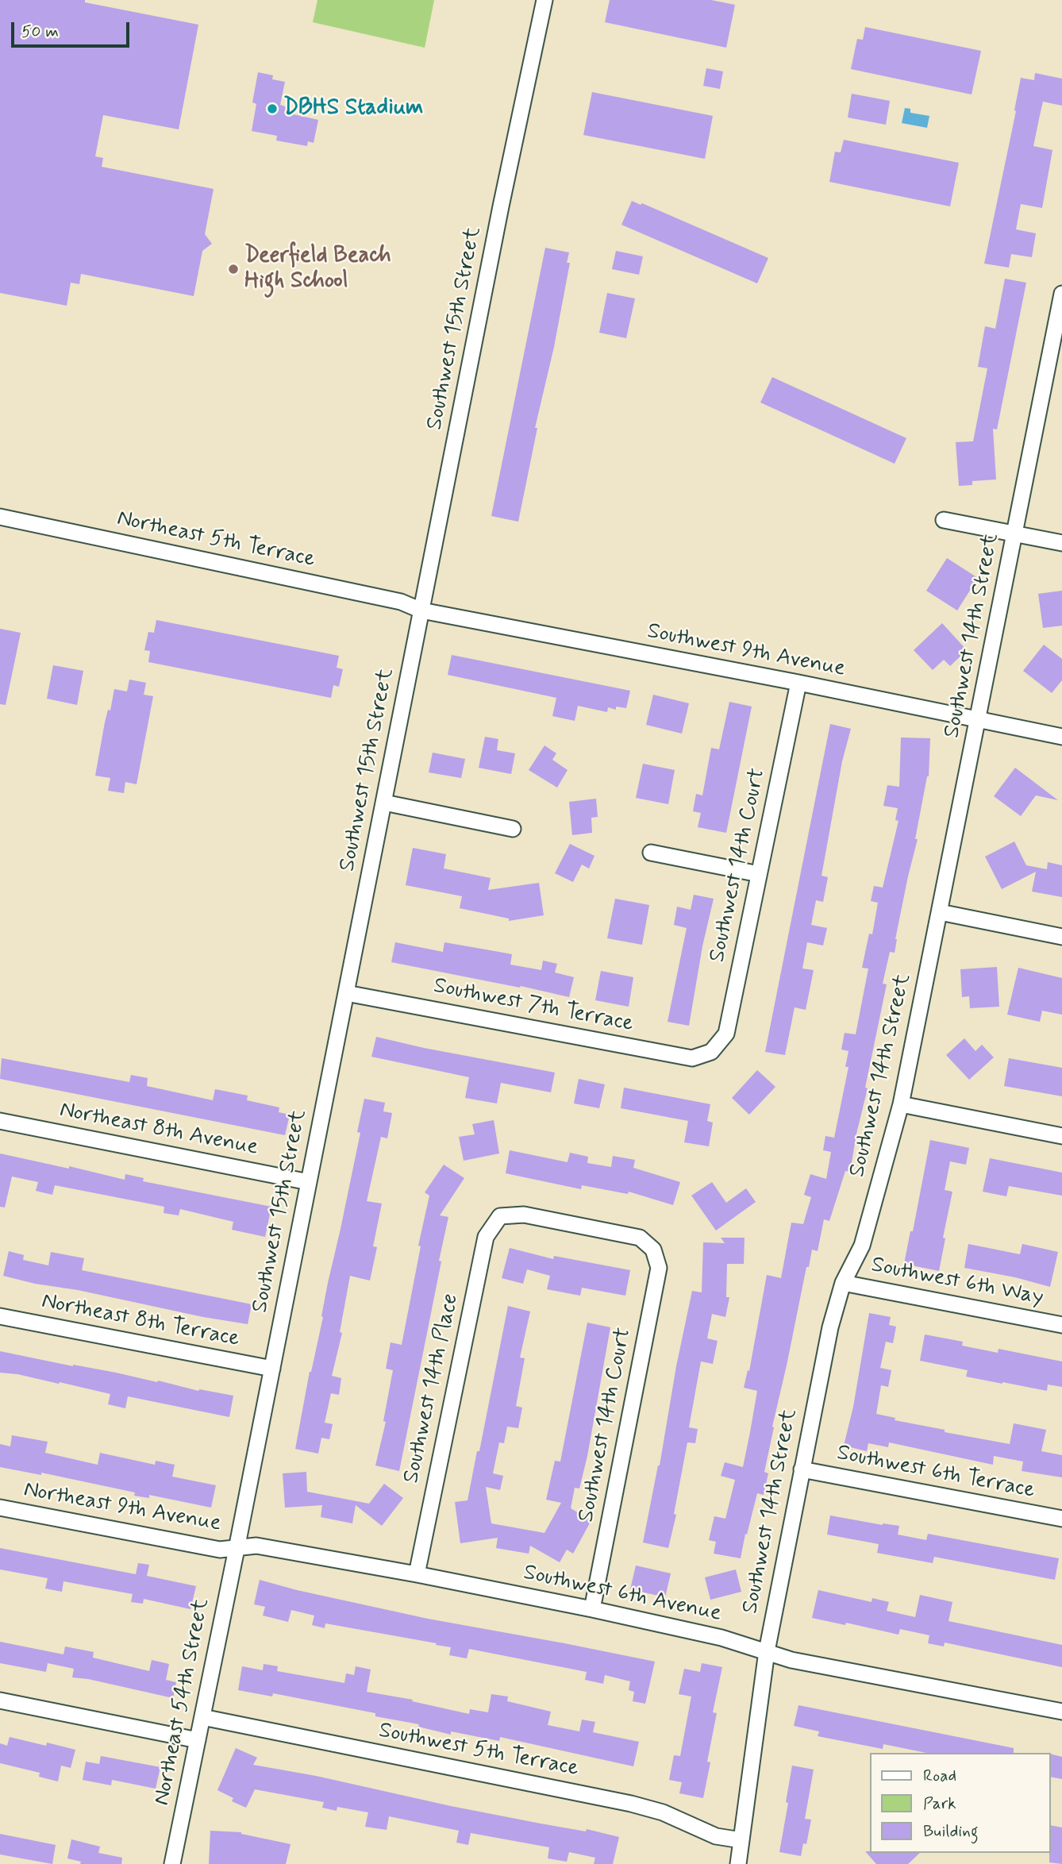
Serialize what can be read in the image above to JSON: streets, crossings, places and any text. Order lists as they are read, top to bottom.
{
  "streets": {
    "street": [
      "Southwest 15th Street",
      "Northeast 5th Terrace",
      "Southwest 14th Street",
      "Southwest 9th Avenue",
      "Southwest 14th Court",
      "Southwest 7th Terrace",
      "Northeast 8th Avenue",
      "Southwest 6th Way",
      "Northeast 8th Terrace",
      "Southwest 14th Place",
      "Southwest 6th Terrace",
      "Northeast 9th Avenue",
      "Southwest 6th Avenue",
      "Northeast 54th Street",
      "Southwest 5th Terrace"
    ]
  },
  "crossings": [
    ["Southwest 15th Street", "Northeast 5th Terrace"],
    ["Southwest 15th Street", "Southwest 9th Avenue"],
    ["Southwest 15th Street", "Southwest 7th Terrace"],
    ["Southwest 15th Street", "Northeast 8th Avenue"],
    ["Southwest 15th Street", "Northeast 8th Terrace"],
    ["Southwest 15th Street", "Northeast 9th Avenue"],
    ["Southwest 15th Street", "Southwest 6th Avenue"],
    ["Southwest 15th Street", "Northeast 54th Street"],
    ["Northeast 5th Terrace", "Southwest 9th Avenue"],
    ["Southwest 14th Street", "Southwest 9th Avenue"],
    ["Southwest 14th Street", "Southwest 6th Way"],
    ["Southwest 14th Street", "Southwest 6th Terrace"],
    ["Southwest 14th Street", "Southwest 6th Avenue"],
    ["Southwest 14th Street", "Southwest 5th Terrace"],
    ["Southwest 9th Avenue", "Southwest 14th Court"],
    ["Southwest 14th Court", "Southwest 7th Terrace"],
    ["Southwest 14th Court", "Southwest 14th Place"],
    ["Southwest 14th Court", "Southwest 6th Avenue"],
    ["Southwest 14th Place", "Southwest 6th Avenue"],
    ["Northeast 9th Avenue", "Southwest 6th Avenue"],
    ["Northeast 9th Avenue", "Northeast 54th Street"],
    ["Southwest 6th Avenue", "Northeast 54th Street"],
    ["Northeast 54th Street", "Southwest 5th Terrace"]
  ],
  "places": ["DBHS Stadium", "Deerfield Beach High School"],
  "legend": ["Road", "Park", "Building"],
  "scale_bar": "50 m"
}
